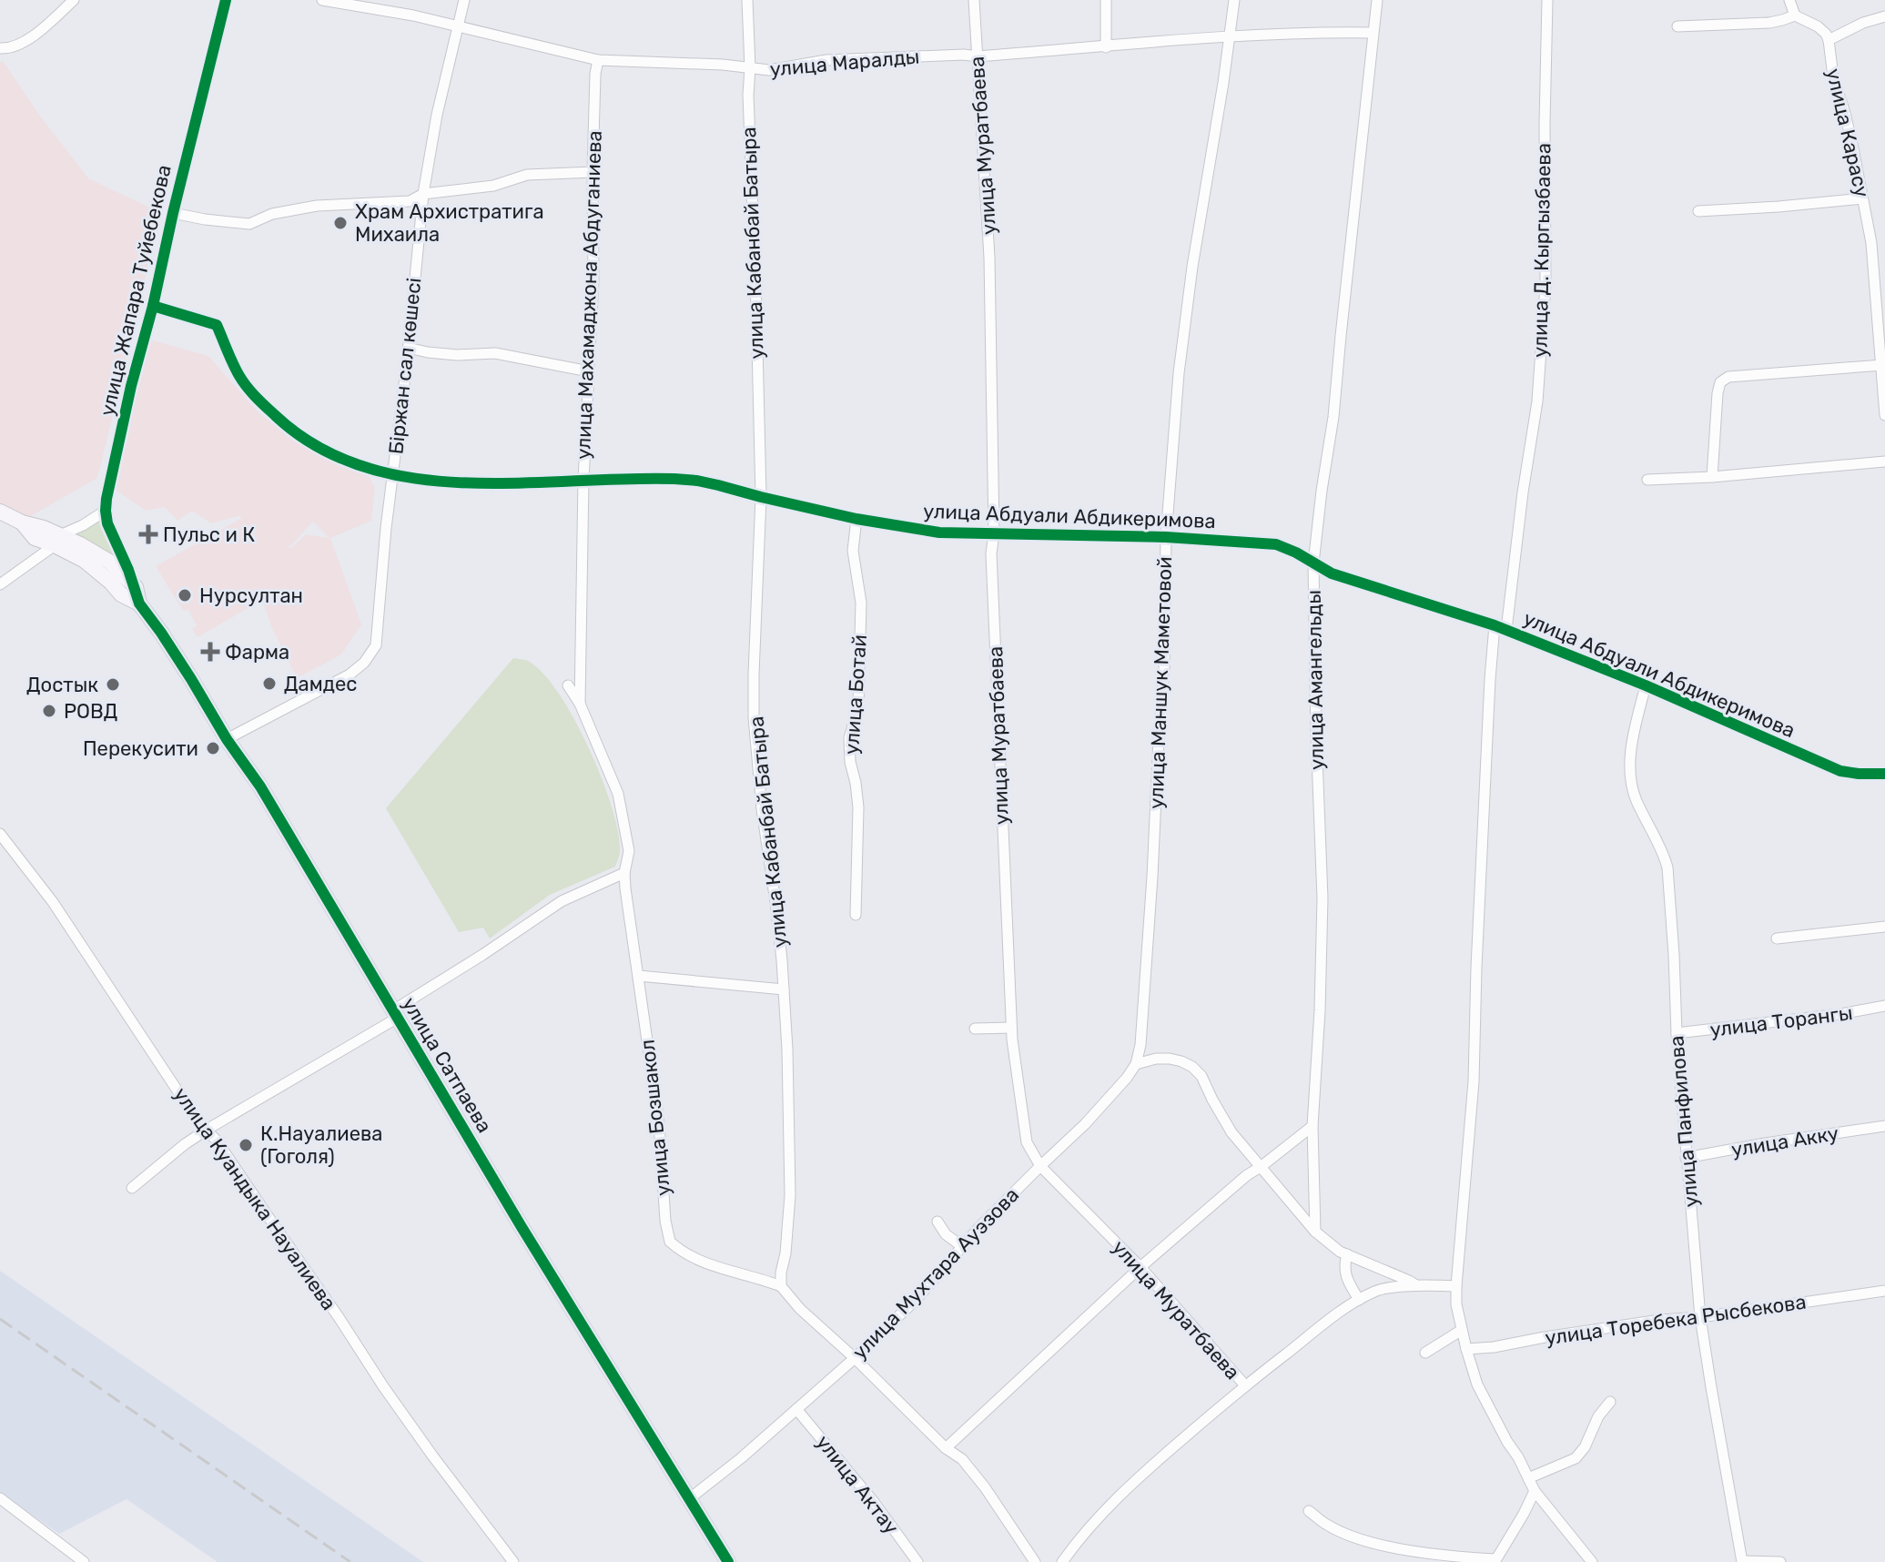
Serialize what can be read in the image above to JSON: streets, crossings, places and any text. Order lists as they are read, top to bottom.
{
  "streets": {
    "street": [
      "улица Маралды",
      "улица Карасу",
      "улица Муратбаева",
      "улица Кабанбай Батыра",
      "улица Д. Кыргызбаева",
      "улица Жапара Туйебекова",
      "улица Махамаджона Абдуганиева",
      "Біржан сал көшесі",
      "улица Абдуали Абдикеримова",
      "улица Амангельды",
      "улица Маншук Маметовой",
      "улица Ботай",
      "улица Торангы",
      "улица Сатпаева",
      "улица Бозшакол",
      "улица Панфилова",
      "улица Акку",
      "улица Куандыка Науалиева",
      "улица Мухтара Ауэзова",
      "улица Торебека Рысбекова",
      "улица Актау"
    ]
  },
  "crossings": [
    ["улица Маралды", "улица Муратбаева"],
    ["улица Маралды", "улица Кабанбай Батыра"],
    ["улица Маралды", "улица Махамаджона Абдуганиева"],
    ["улица Маралды", "Біржан сал көшесі"],
    ["улица Маралды", "улица Амангельды"],
    ["улица Маралды", "улица Маншук Маметовой"],
    ["улица Муратбаева", "улица Абдуали Абдикеримова"],
    ["улица Муратбаева", "улица Мухтара Ауэзова"],
    ["улица Кабанбай Батыра", "улица Абдуали Абдикеримова"],
    ["улица Кабанбай Батыра", "улица Бозшакол"],
    ["улица Д. Кыргызбаева", "улица Абдуали Абдикеримова"],
    ["улица Жапара Туйебекова", "улица Абдуали Абдикеримова"],
    ["улица Жапара Туйебекова", "улица Сатпаева"],
    ["улица Махамаджона Абдуганиева", "улица Абдуали Абдикеримова"],
    ["улица Махамаджона Абдуганиева", "улица Бозшакол"],
    ["Біржан сал көшесі", "улица Абдуали Абдикеримова"],
    ["Біржан сал көшесі", "улица Сатпаева"],
    ["улица Абдуали Абдикеримова", "улица Амангельды"],
    ["улица Абдуали Абдикеримова", "улица Маншук Маметовой"],
    ["улица Абдуали Абдикеримова", "улица Ботай"],
    ["улица Абдуали Абдикеримова", "улица Панфилова"],
    ["улица Маншук Маметовой", "улица Мухтара Ауэзова"],
    ["улица Торангы", "улица Панфилова"],
    ["улица Сатпаева", "улица Мухтара Ауэзова"],
    ["улица Панфилова", "улица Акку"],
    ["улица Панфилова", "улица Торебека Рысбекова"],
    ["улица Мухтара Ауэзова", "улица Актау"]
  ],
  "places": {
    "other": [
      "Храм Архистратига Михаила",
      "Нурсултан",
      "Дамдес",
      "Достык",
      "РОВД",
      "Перекусити",
      "К.Науалиева (Гоголя)"
    ],
    "health": ["Пульс и К", "Фарма"]
  }
}
